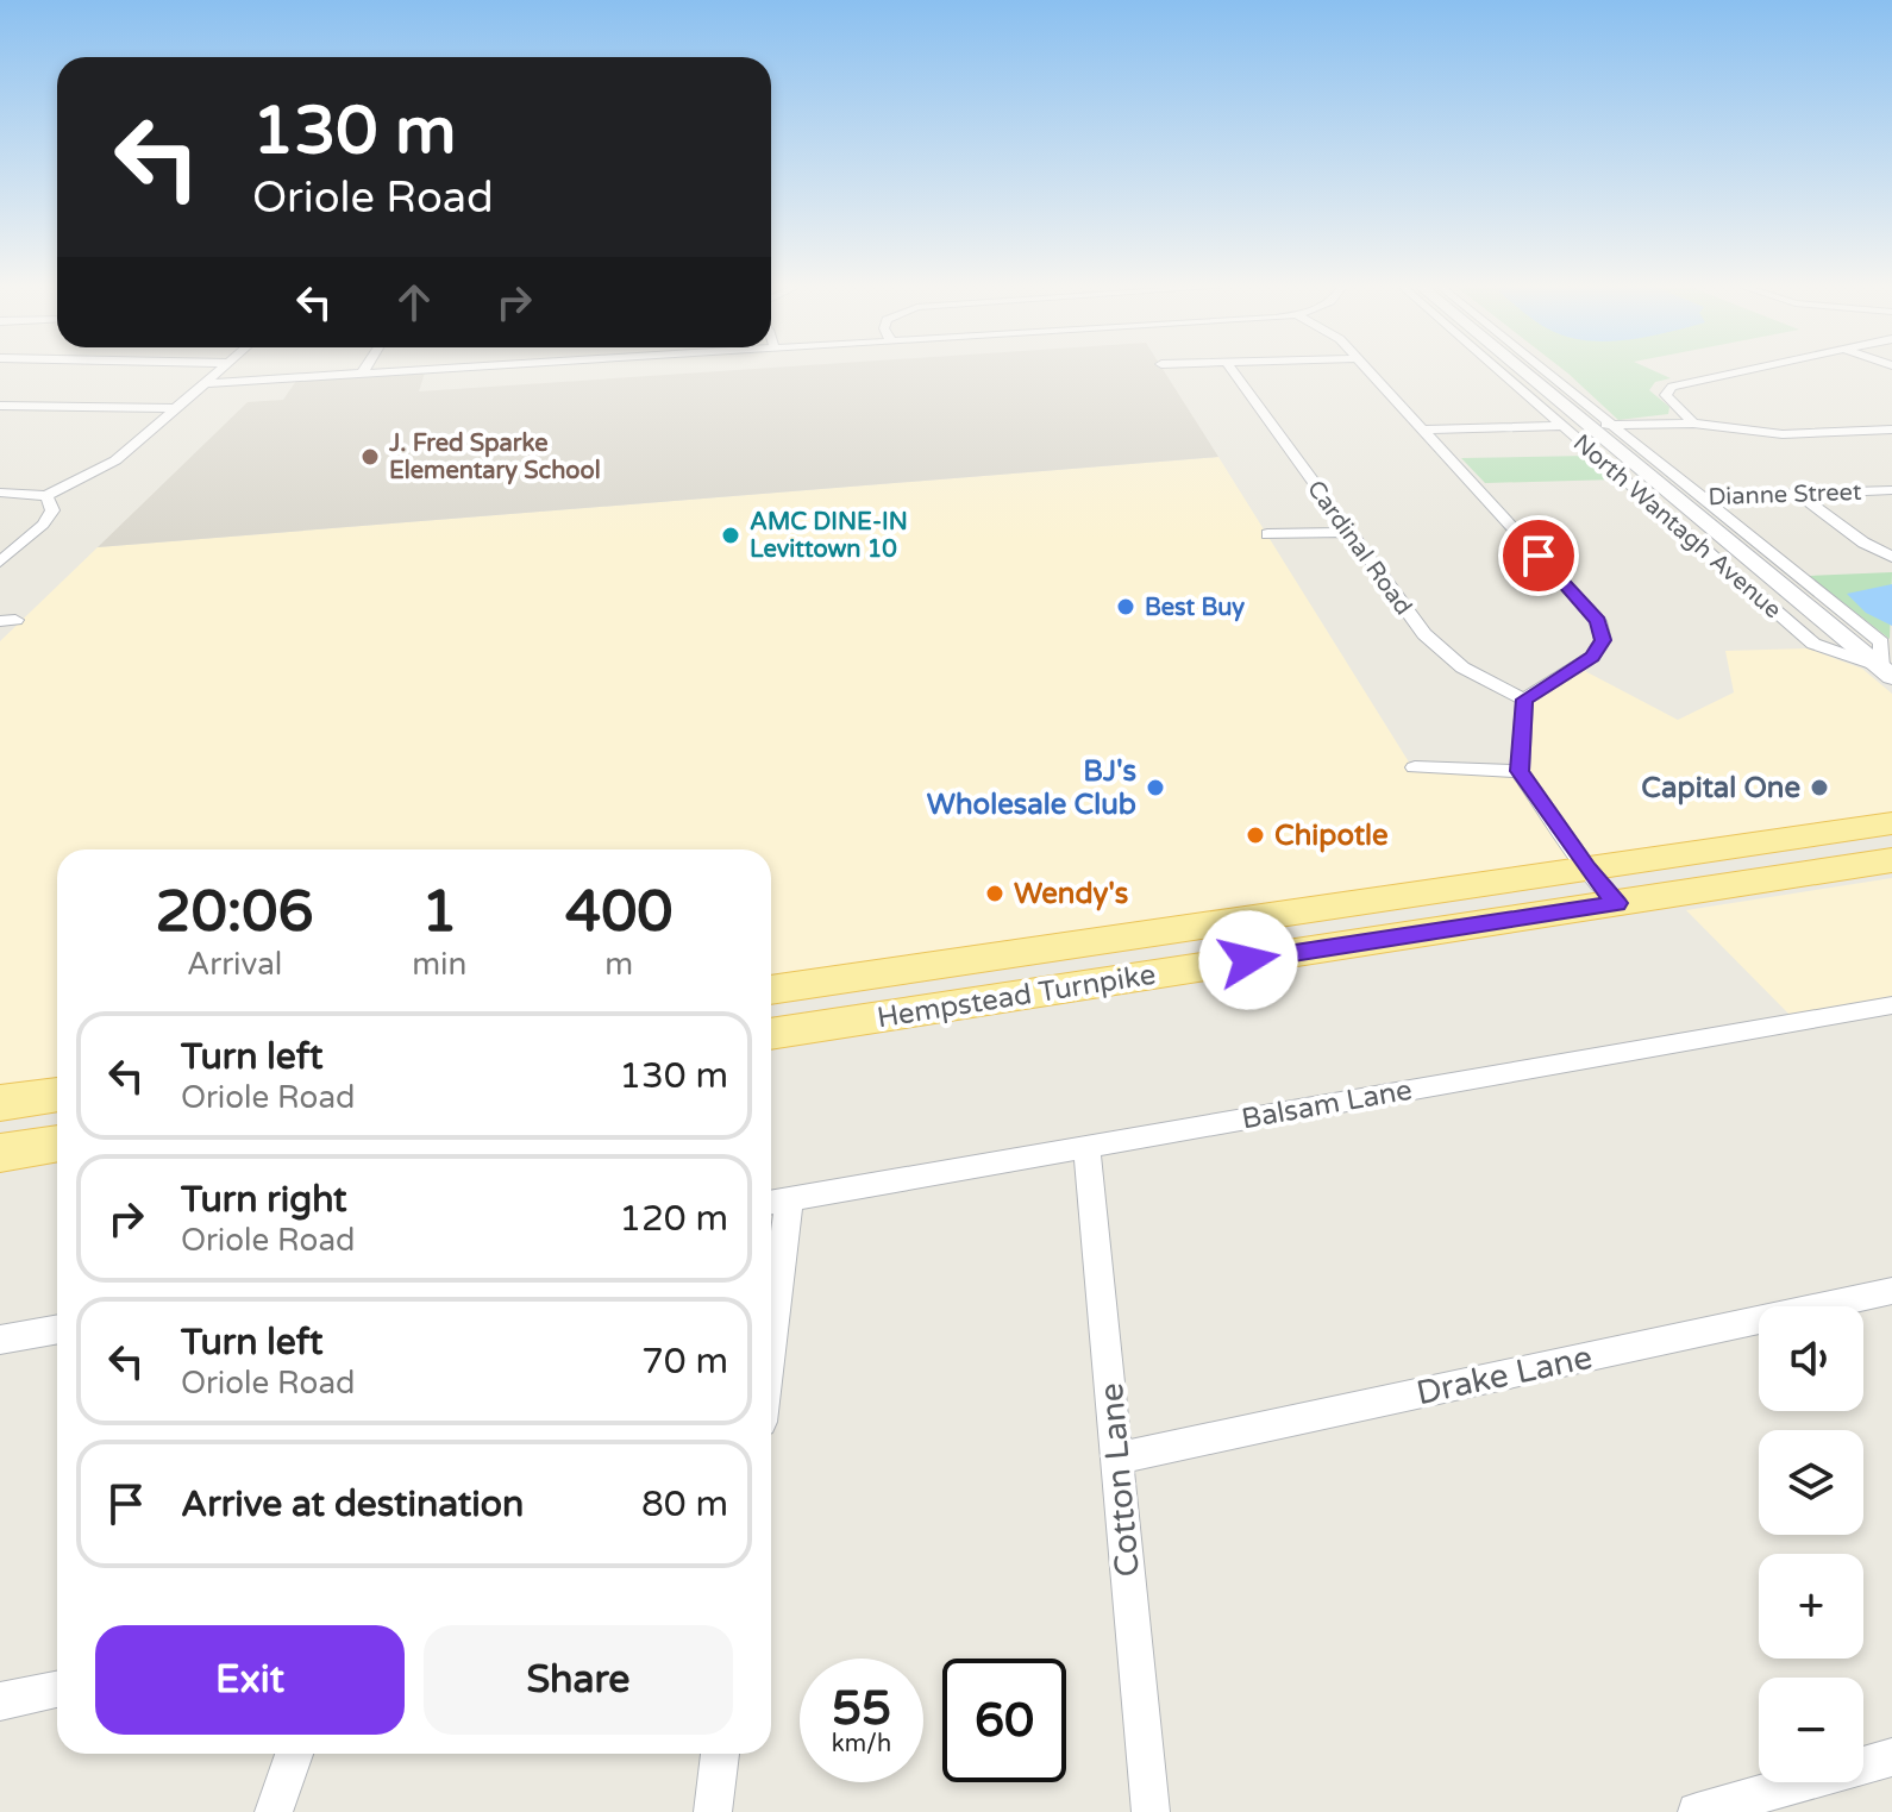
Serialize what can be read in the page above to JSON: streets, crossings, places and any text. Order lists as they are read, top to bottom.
{
  "streets": {
    "main road": ["North Wantagh Avenue", "Hempstead Turnpike"],
    "street": [
      "Dianne Street",
      "Cardinal Road",
      "Balsam Lane",
      "Drake Lane",
      "Cotton Lane"
    ]
  },
  "crossings": [
    ["Dianne Street", "North Wantagh Avenue"],
    ["Balsam Lane", "Cotton Lane"],
    ["Drake Lane", "Cotton Lane"]
  ],
  "places": [
    "J. Fred Sparke Elementary School",
    "AMC DINE-IN Levittown 10",
    "Best Buy",
    "BJ's Wholesale Club",
    "Capital One",
    "Chipotle",
    "Wendy's"
  ],
  "page": {
    "turn": ["130 m", "Oriole Road"],
    "eta": [
      "20:06",
      "Arrival",
      "1",
      "min",
      "400",
      "m"
    ],
    "list": [
      {
        "name": "Turn left",
        "note": "Oriole Road",
        "value": "130 m"
      },
      {
        "name": "Turn right",
        "note": "Oriole Road",
        "value": "120 m"
      },
      {
        "name": "Turn left",
        "note": "Oriole Road",
        "value": "70 m"
      },
      {
        "name": "Arrive at destination",
        "value": "80 m"
      }
    ],
    "map_buttons": ["+", "−"],
    "buttons": ["Exit", "Share"],
    "speed": "55 km/h",
    "limit": "60"
  }
}
